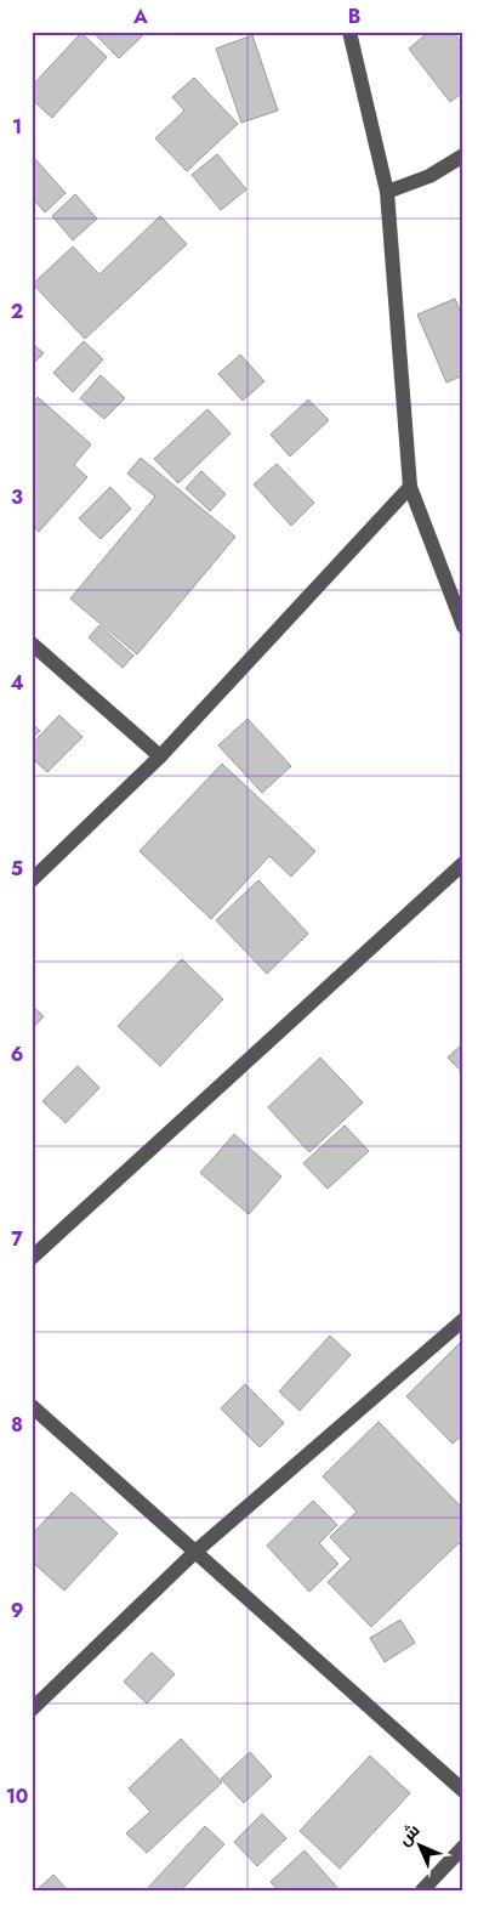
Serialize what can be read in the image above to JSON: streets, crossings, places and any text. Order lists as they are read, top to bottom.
{
  "north": "top left",
  "grid": {
    "columns": ["A", "B"],
    "rows": [
      "1",
      "2",
      "3",
      "4",
      "5",
      "6",
      "7",
      "8",
      "9",
      "10"
    ]
  }
}
